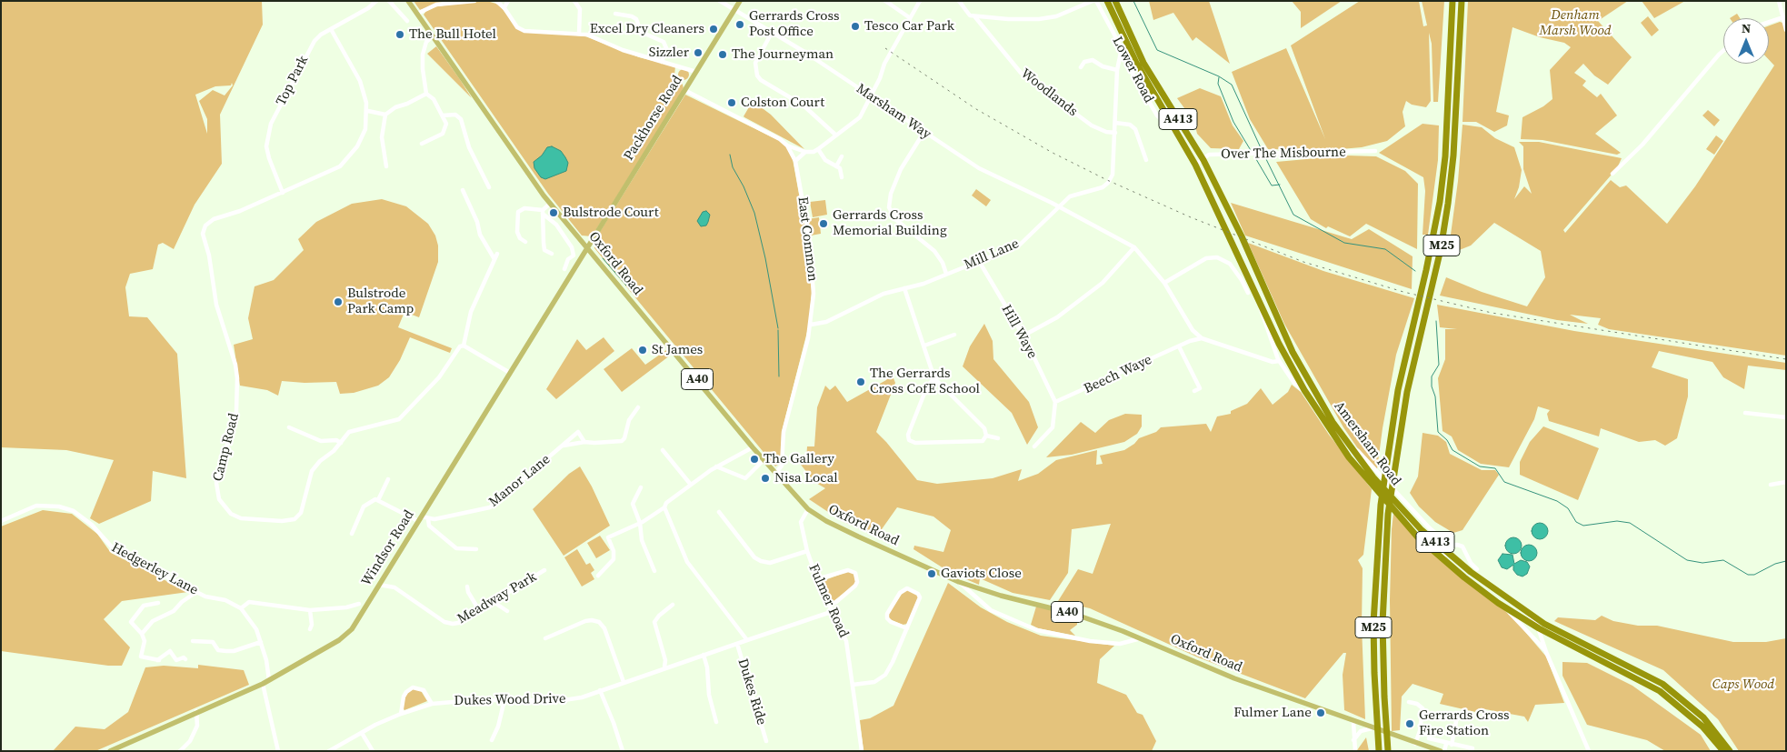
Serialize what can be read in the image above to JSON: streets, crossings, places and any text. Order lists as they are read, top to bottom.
{
  "streets": {
    "highway": ["A413", "M25", "Amersham Road"],
    "main road": [
      "Packhorse Road",
      "Oxford Road",
      "A40",
      "Windsor Road"
    ],
    "street": [
      "Lower Road",
      "Top Park",
      "Woodlands",
      "Marsham Way",
      "Over The Misbourne",
      "East Common",
      "Mill Lane",
      "Hill Waye",
      "Beech Waye",
      "Camp Road",
      "Manor Lane",
      "Hedgerley Lane",
      "Meadway Park",
      "Fulmer Road",
      "Dukes Ride",
      "Dukes Wood Drive"
    ]
  },
  "crossings": [
    ["Lower Road", "A413"],
    ["Lower Road", "Mill Lane"],
    ["Top Park", "Camp Road"],
    ["Woodlands", "Mill Lane"],
    ["Marsham Way", "Packhorse Road"],
    ["Marsham Way", "Mill Lane"],
    ["Packhorse Road", "Oxford Road"],
    ["Packhorse Road", "Windsor Road"],
    ["A413", "Over The Misbourne"],
    ["Over The Misbourne", "Amersham Road"],
    ["East Common", "Mill Lane"],
    ["East Common", "Oxford Road"],
    ["Mill Lane", "Hill Waye"],
    ["Oxford Road", "Windsor Road"],
    ["Oxford Road", "Fulmer Road"],
    ["Hill Waye", "Beech Waye"],
    ["Manor Lane", "Windsor Road"],
    ["Windsor Road", "Hedgerley Lane"],
    ["Windsor Road", "Meadway Park"],
    ["Fulmer Road", "Dukes Wood Drive"],
    ["Dukes Ride", "Dukes Wood Drive"]
  ],
  "parks": ["Denham Marsh Wood", "Caps Wood"],
  "places": [
    "Gerrards Cross Post Office",
    "Tesco Car Park",
    "Excel Dry Cleaners",
    "The Bull Hotel",
    "Sizzler",
    "The Journeyman",
    "Colston Court",
    "Bulstrode Court",
    "Gerrards Cross Memorial Building",
    "Bulstrode Park Camp",
    "St James",
    "The Gerrards Cross CofE School",
    "The Gallery",
    "Nisa Local",
    "Gaviots Close",
    "Fulmer Lane",
    "Gerrards Cross Fire Station"
  ],
  "north": "top"
}
